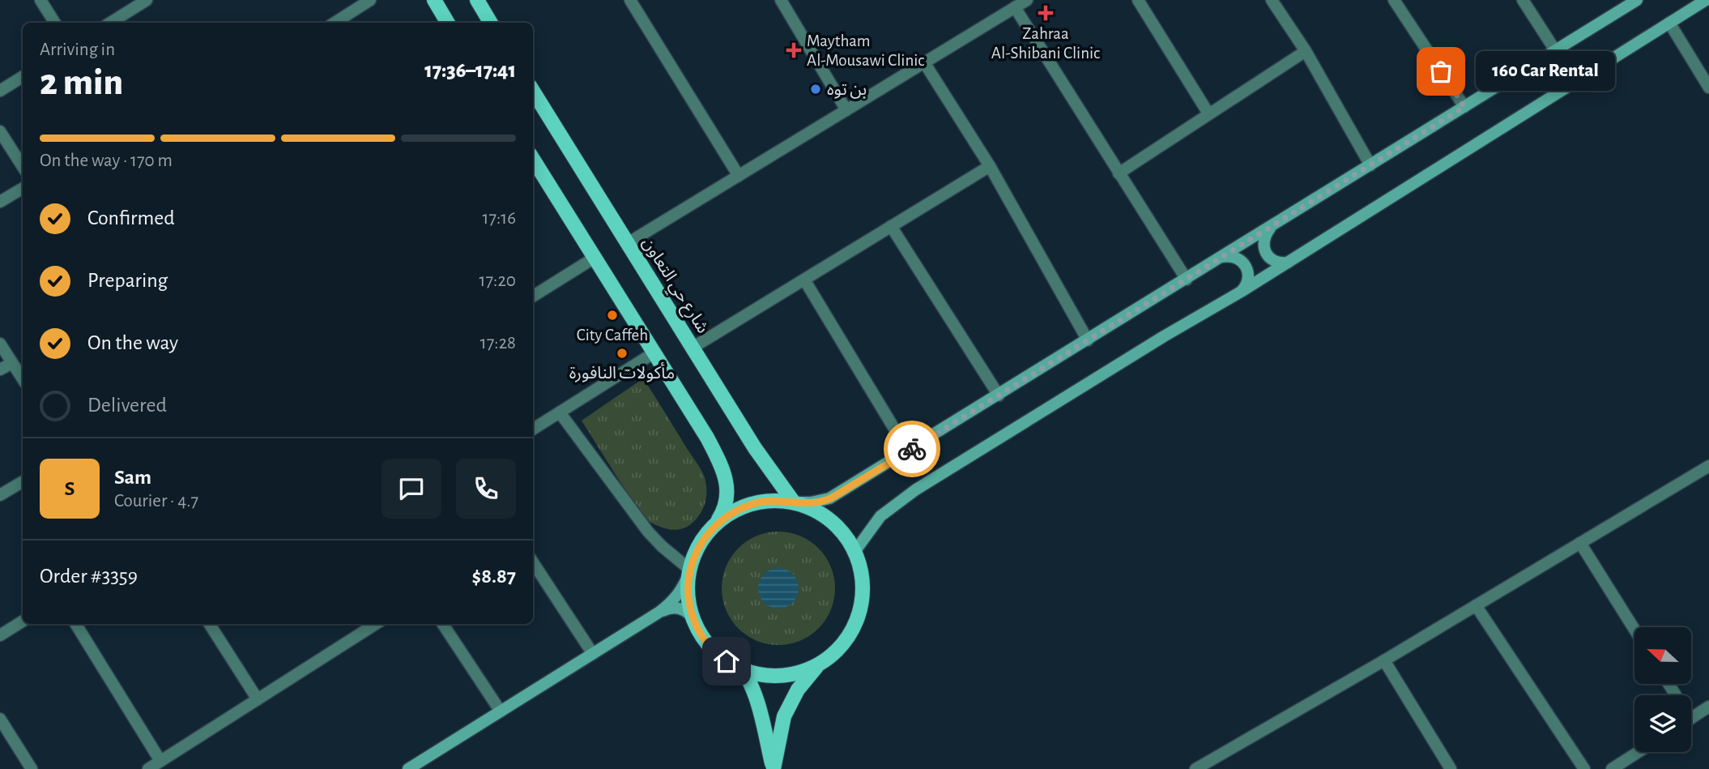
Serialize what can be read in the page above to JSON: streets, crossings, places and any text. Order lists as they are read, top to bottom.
{
  "streets": {
    "main road": ["شارع حي التعاون"]
  },
  "places": {
    "health": ["Zahraa Al-Shibani Clinic", "Maytham Al-Mousawi Clinic"],
    "other": [
      "160 Car Rental",
      "بن توه",
      "City Caffeh",
      "مأكولات النافورة"
    ]
  },
  "north": "left",
  "page": {
    "heading": ["2 min", "Arriving in", "17:36–17:41"],
    "panel": [
      "Sam",
      "Courier · 4.7",
      "Order #3359",
      "$8.87"
    ],
    "bubble": "160 Car Rental",
    "bar": "On the way · 170 m",
    "list": [
      ["Confirmed", "17:16"],
      ["Preparing", "17:20"],
      ["On the way", "17:28"],
      "Delivered"
    ],
    "round": "S"
  }
}
